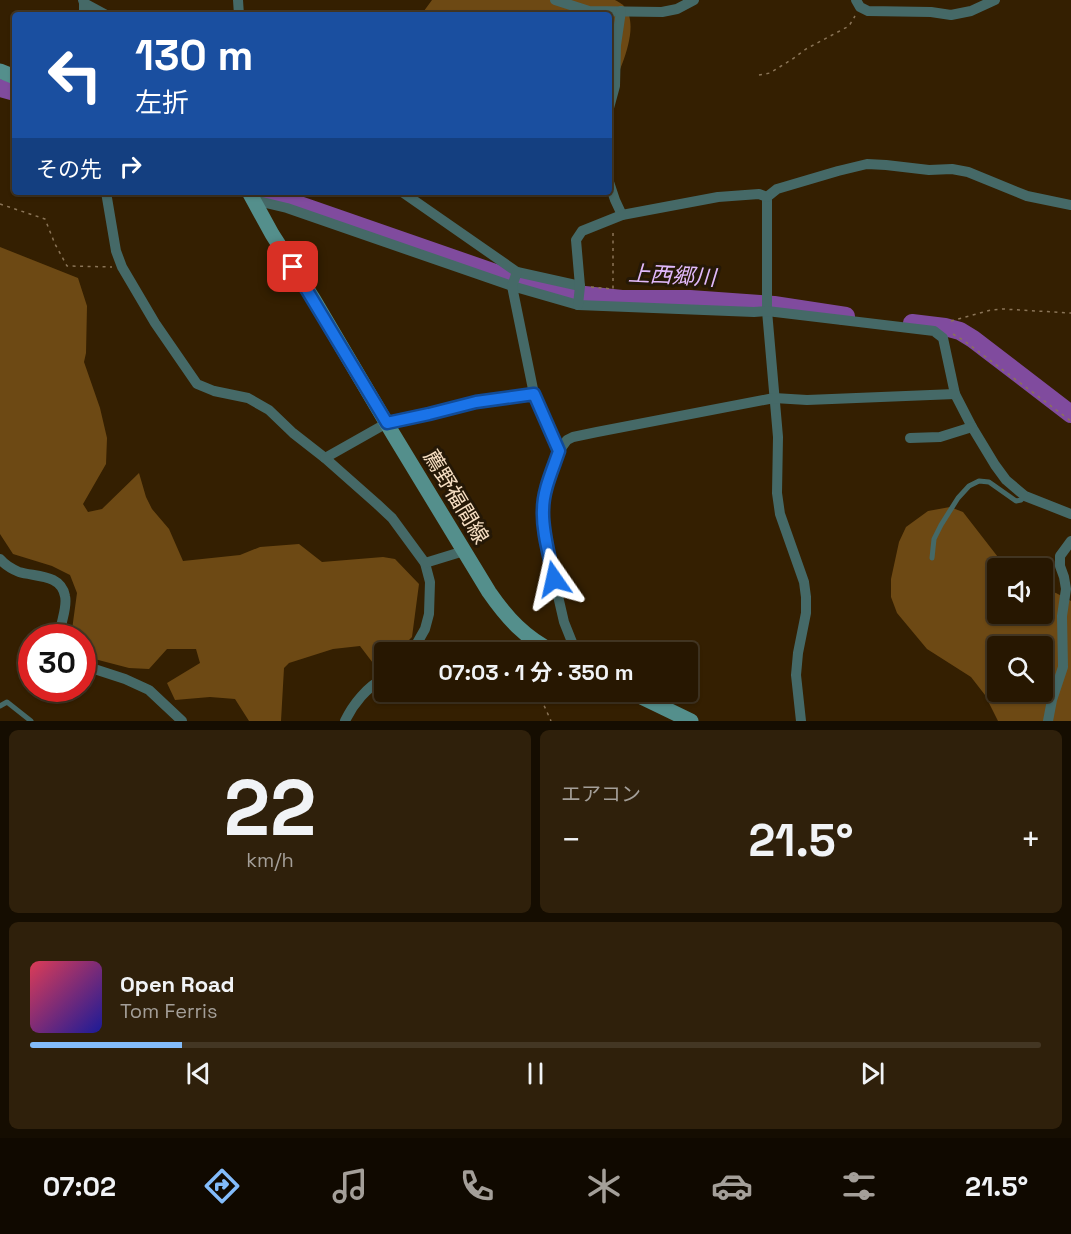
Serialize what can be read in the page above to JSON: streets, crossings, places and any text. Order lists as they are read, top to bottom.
{
  "streets": {
    "main road": ["薦野福間線"]
  },
  "water": ["上西郷川"],
  "page": {
    "turn": ["130 m", "左折"],
    "then": "その先",
    "limit": "30",
    "trip": "07:03 · 1 分 · 350 m",
    "tile": [
      ["22", "km/h"],
      "エアコン"
    ],
    "heat": ["−", "21.5°", "+"],
    "song": ["Open Road", "Tom Ferris"],
    "tabs": ["07:02", "21.5°"]
  }
}
